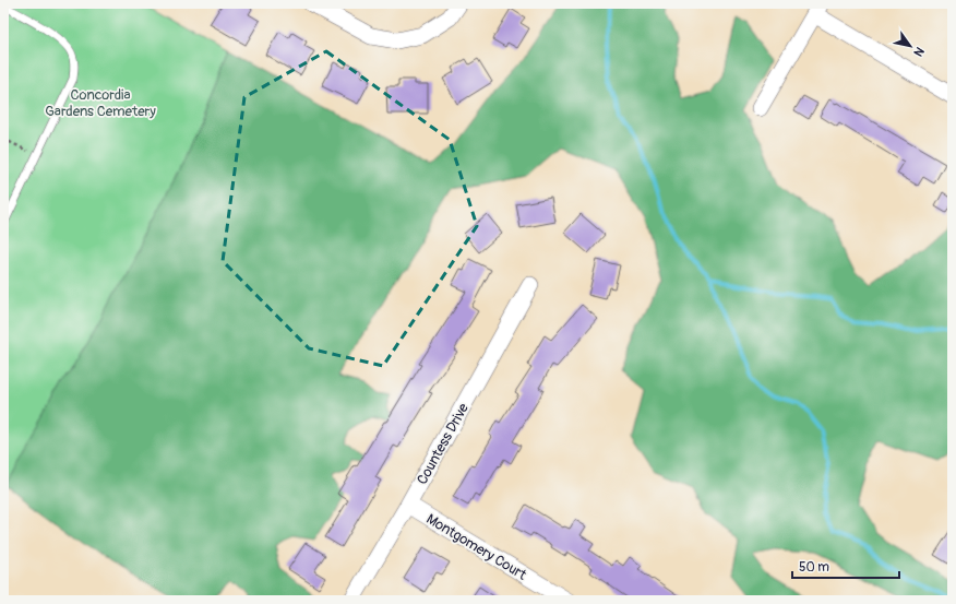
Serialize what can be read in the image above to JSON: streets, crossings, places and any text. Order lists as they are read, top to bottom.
{
  "streets": {
    "street": ["Countess Drive", "Montgomery Court"]
  },
  "crossings": [
    ["Countess Drive", "Montgomery Court"]
  ],
  "parks": ["Concordia Gardens Cemetery"],
  "scale_bar": "50 m",
  "north": "bottom right"
}
